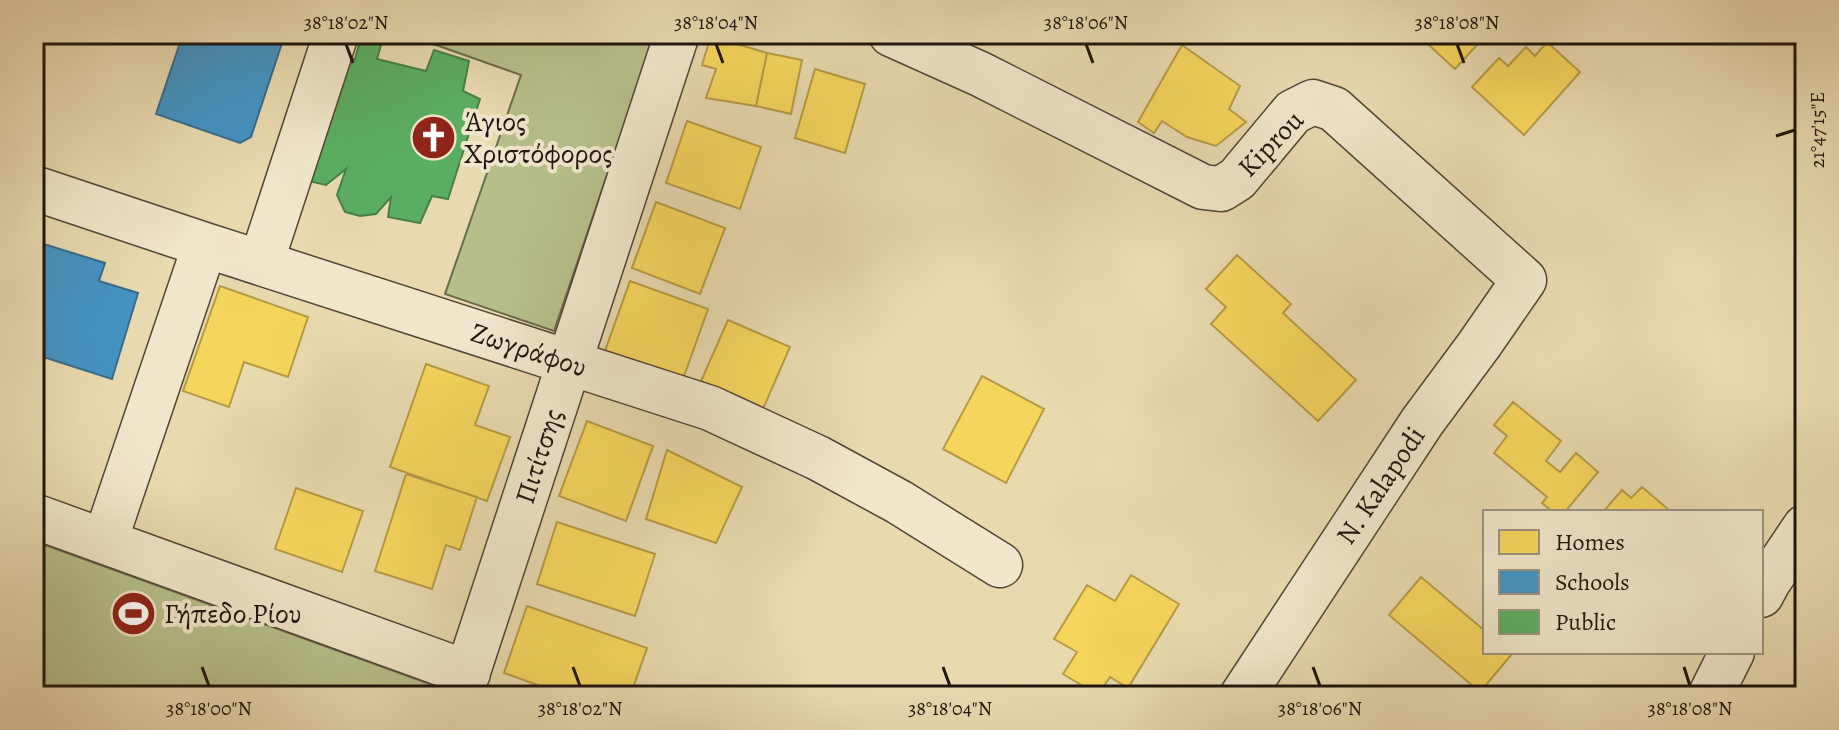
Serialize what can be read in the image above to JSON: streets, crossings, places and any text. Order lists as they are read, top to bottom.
{
  "streets": {
    "street": [
      "Kiprou",
      "Ζωγράφου",
      "Πιτίτσης",
      "N. Kalapodi"
    ]
  },
  "crossings": [
    ["Kiprou", "N. Kalapodi"],
    ["Ζωγράφου", "Πιτίτσης"]
  ],
  "places": {
    "church": ["Άγιος Χριστόφορος"],
    "sports": ["Γήπεδο Ρίου"]
  },
  "legend": ["Homes", "Schools", "Public"],
  "coordinates": [
    "38°18'02\"N",
    "38°18'04\"N",
    "38°18'06\"N",
    "38°18'08\"N",
    "21°47'15\"E",
    "38°18'00\"N"
  ]
}
